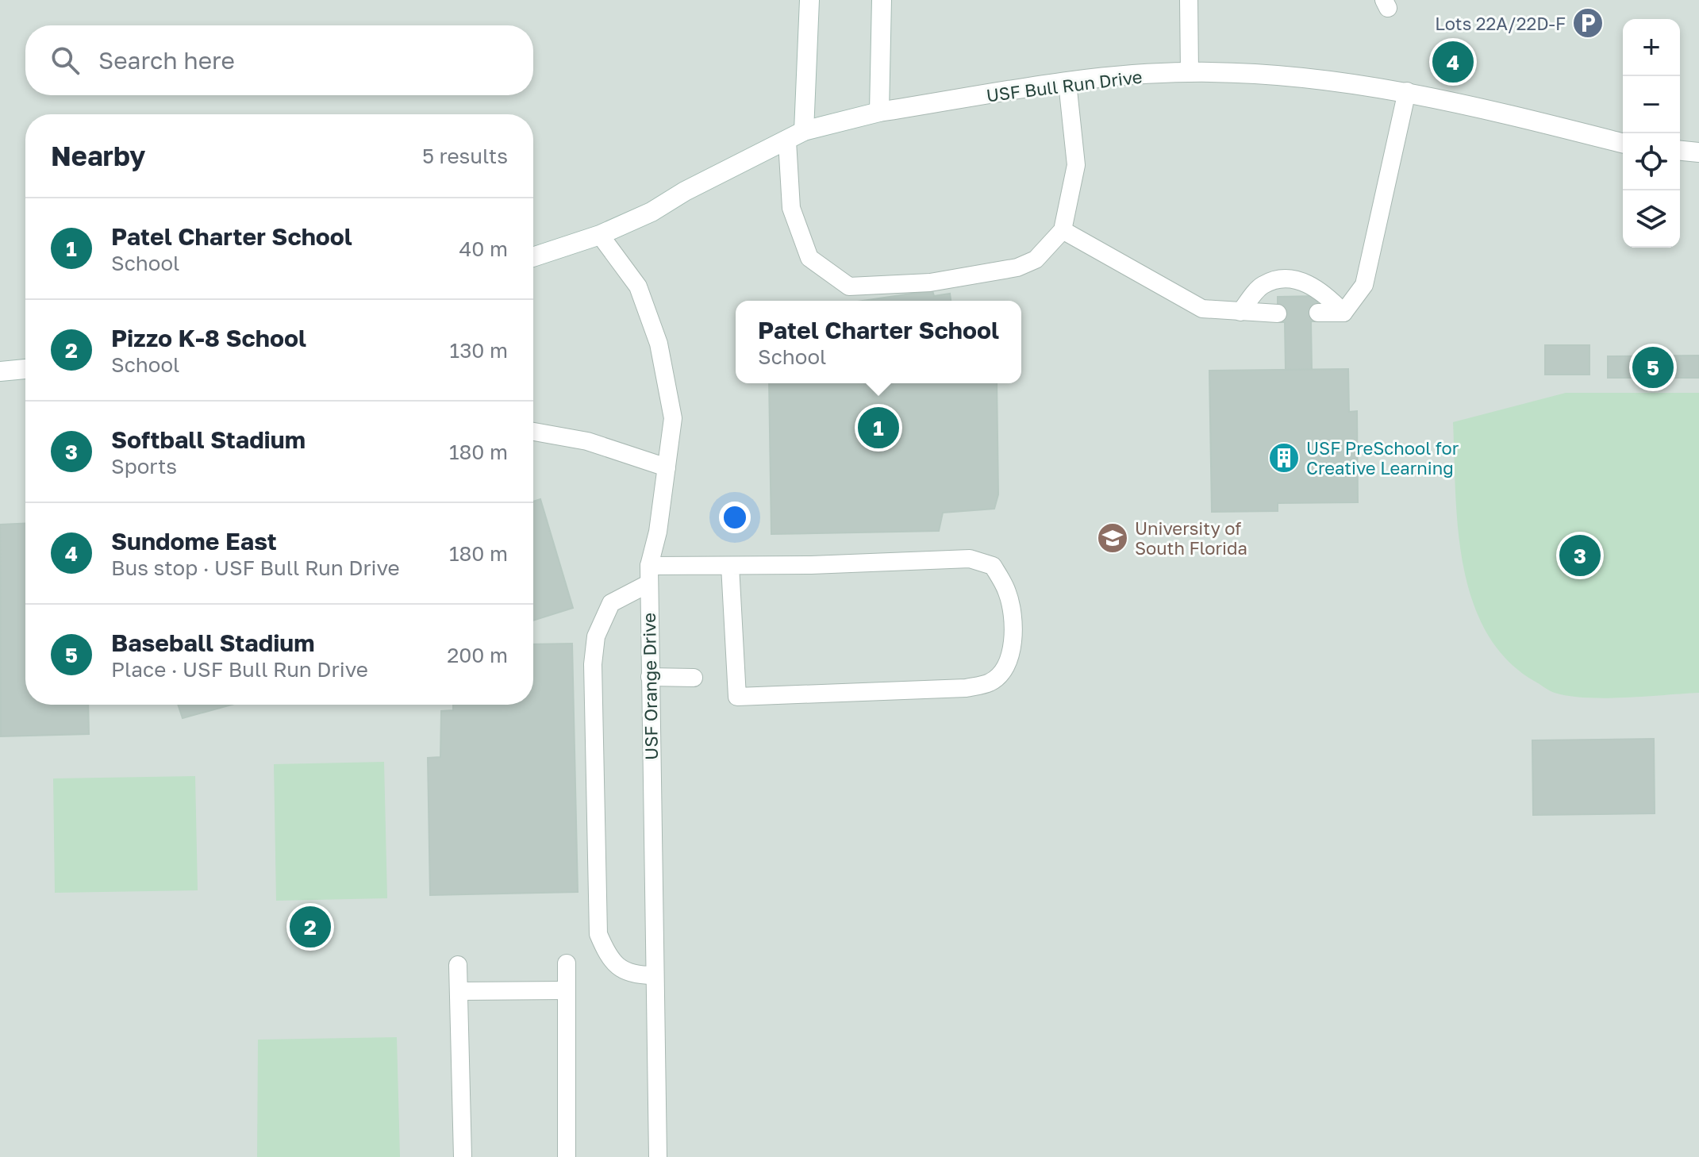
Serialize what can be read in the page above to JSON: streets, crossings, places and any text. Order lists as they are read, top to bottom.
{
  "streets": {
    "street": ["USF Bull Run Drive"],
    "lane": ["USF Orange Drive"]
  },
  "crossings": [
    ["USF Bull Run Drive", "USF Orange Drive"]
  ],
  "places": {
    "parking": ["Lots 22A/22D-F"],
    "building": ["USF PreSchool for Creative Learning"],
    "school or university": ["University of South Florida"]
  },
  "page": {
    "map_buttons": ["+", "−"],
    "search": "Search here",
    "pins": [
      "4",
      "5",
      "1",
      "3",
      "2"
    ],
    "heading": ["Nearby", "5 results"],
    "list": [
      {
        "mark": "1",
        "name": "Patel Charter School",
        "note": "School",
        "value": "40 m"
      },
      {
        "mark": "2",
        "name": "Pizzo K-8 School",
        "note": "School",
        "value": "130 m"
      },
      {
        "mark": "3",
        "name": "Softball Stadium",
        "note": "Sports",
        "value": "180 m"
      },
      {
        "mark": "4",
        "name": "Sundome East",
        "note": "Bus stop · USF Bull Run Drive",
        "value": "180 m"
      },
      {
        "mark": "5",
        "name": "Baseball Stadium",
        "note": "Place · USF Bull Run Drive",
        "value": "200 m"
      }
    ],
    "popup": ["Patel Charter School", "School"]
  }
}
